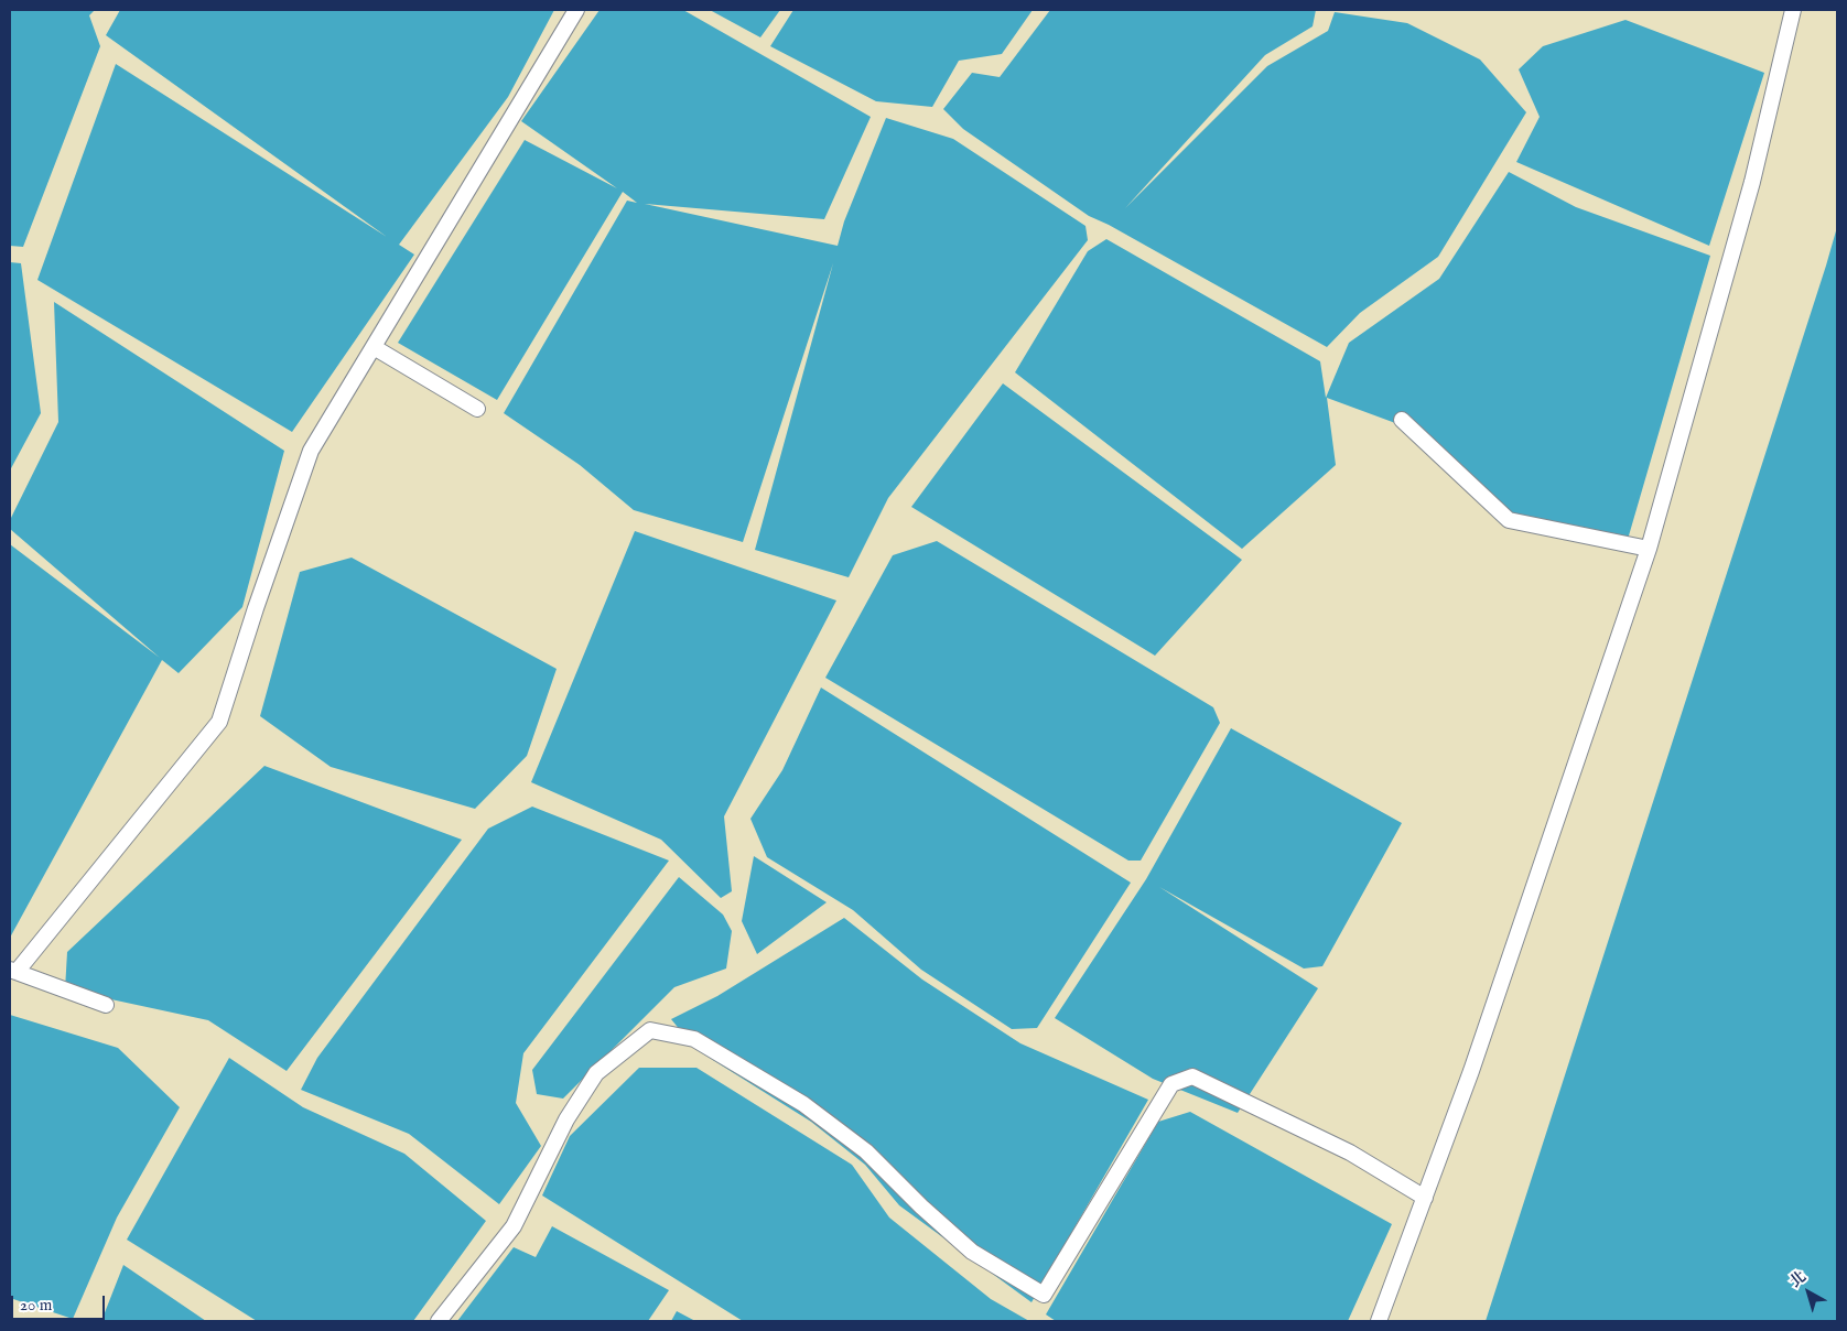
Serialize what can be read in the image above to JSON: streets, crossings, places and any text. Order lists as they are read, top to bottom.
{
  "scale_bar": "20 m",
  "north": "top left"
}
